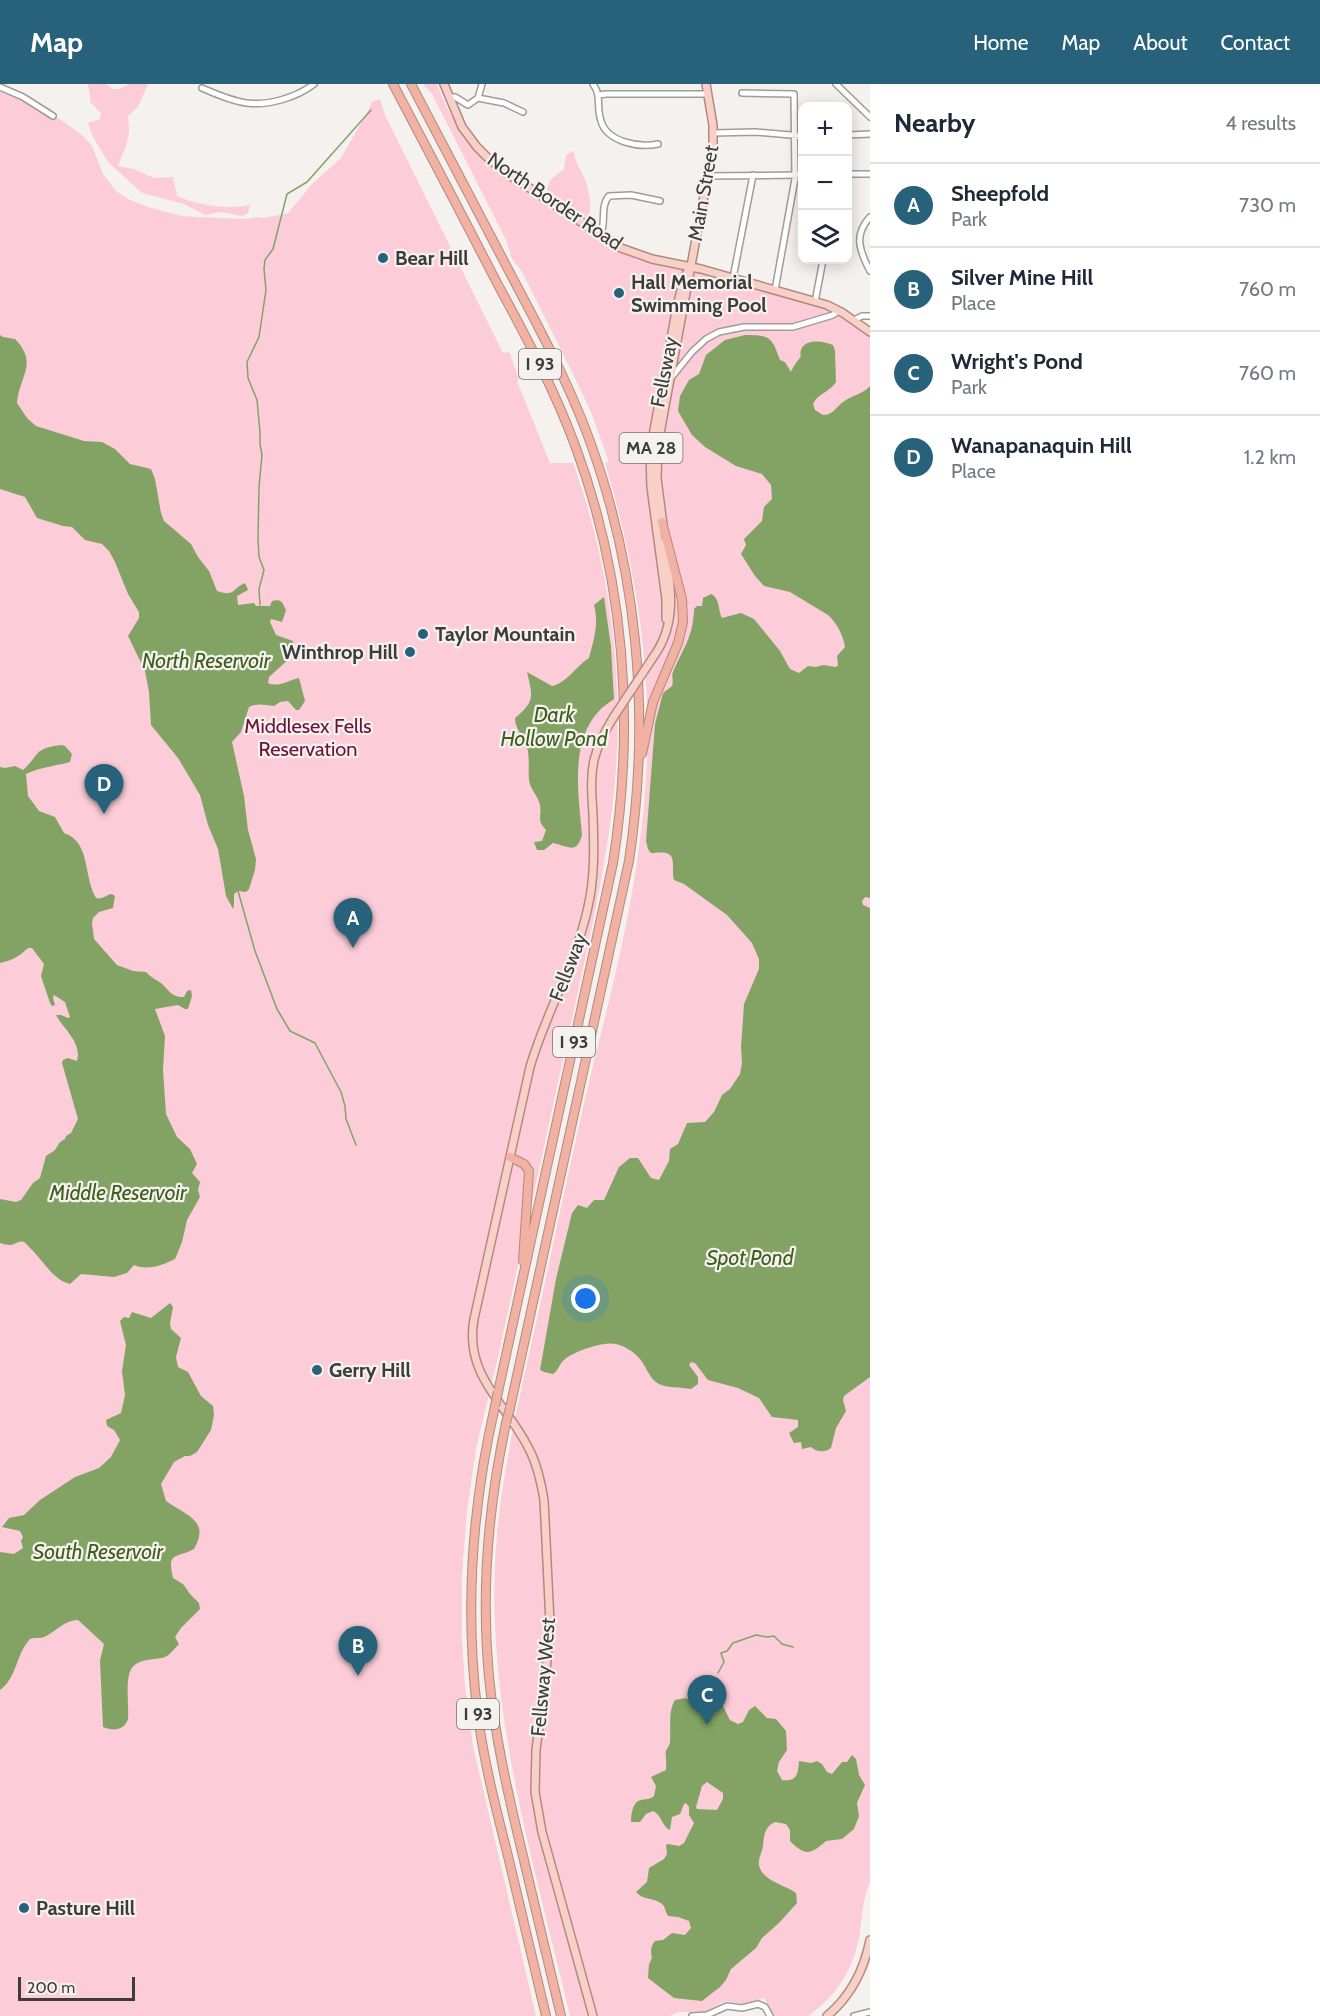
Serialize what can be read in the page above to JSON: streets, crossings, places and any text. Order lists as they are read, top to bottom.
{
  "streets": {
    "highway": ["I 93"],
    "main road": [
      "Main Street",
      "North Border Road",
      "Fellsway",
      "MA 28",
      "Fellsway West"
    ]
  },
  "crossings": [
    ["Main Street", "North Border Road"],
    ["Main Street", "Fellsway"],
    ["North Border Road", "Fellsway"],
    ["Fellsway", "Fellsway West"]
  ],
  "water": [
    "North Reservoir",
    "Dark Hollow Pond",
    "Middle Reservoir",
    "Spot Pond",
    "South Reservoir"
  ],
  "parks": ["Middlesex Fells Reservation"],
  "places": [
    "Bear Hill",
    "Hall Memorial Swimming Pool",
    "Taylor Mountain",
    "Winthrop Hill",
    "Gerry Hill",
    "Pasture Hill"
  ],
  "scale_bar": "200 m",
  "page": {
    "header": "Map",
    "nav": [
      "Home",
      "Map",
      "About",
      "Contact"
    ],
    "heading": ["Nearby", "4 results"],
    "map_buttons": ["+", "−"],
    "list": [
      {
        "mark": "A",
        "name": "Sheepfold",
        "note": "Park",
        "value": "730 m"
      },
      {
        "mark": "B",
        "name": "Silver Mine Hill",
        "note": "Place",
        "value": "760 m"
      },
      {
        "mark": "C",
        "name": "Wright's Pond",
        "note": "Park",
        "value": "760 m"
      },
      {
        "mark": "D",
        "name": "Wanapanaquin Hill",
        "note": "Place",
        "value": "1.2 km"
      }
    ],
    "pins": [
      "D",
      "A",
      "B",
      "C"
    ],
    "scale": "200 m"
  }
}
